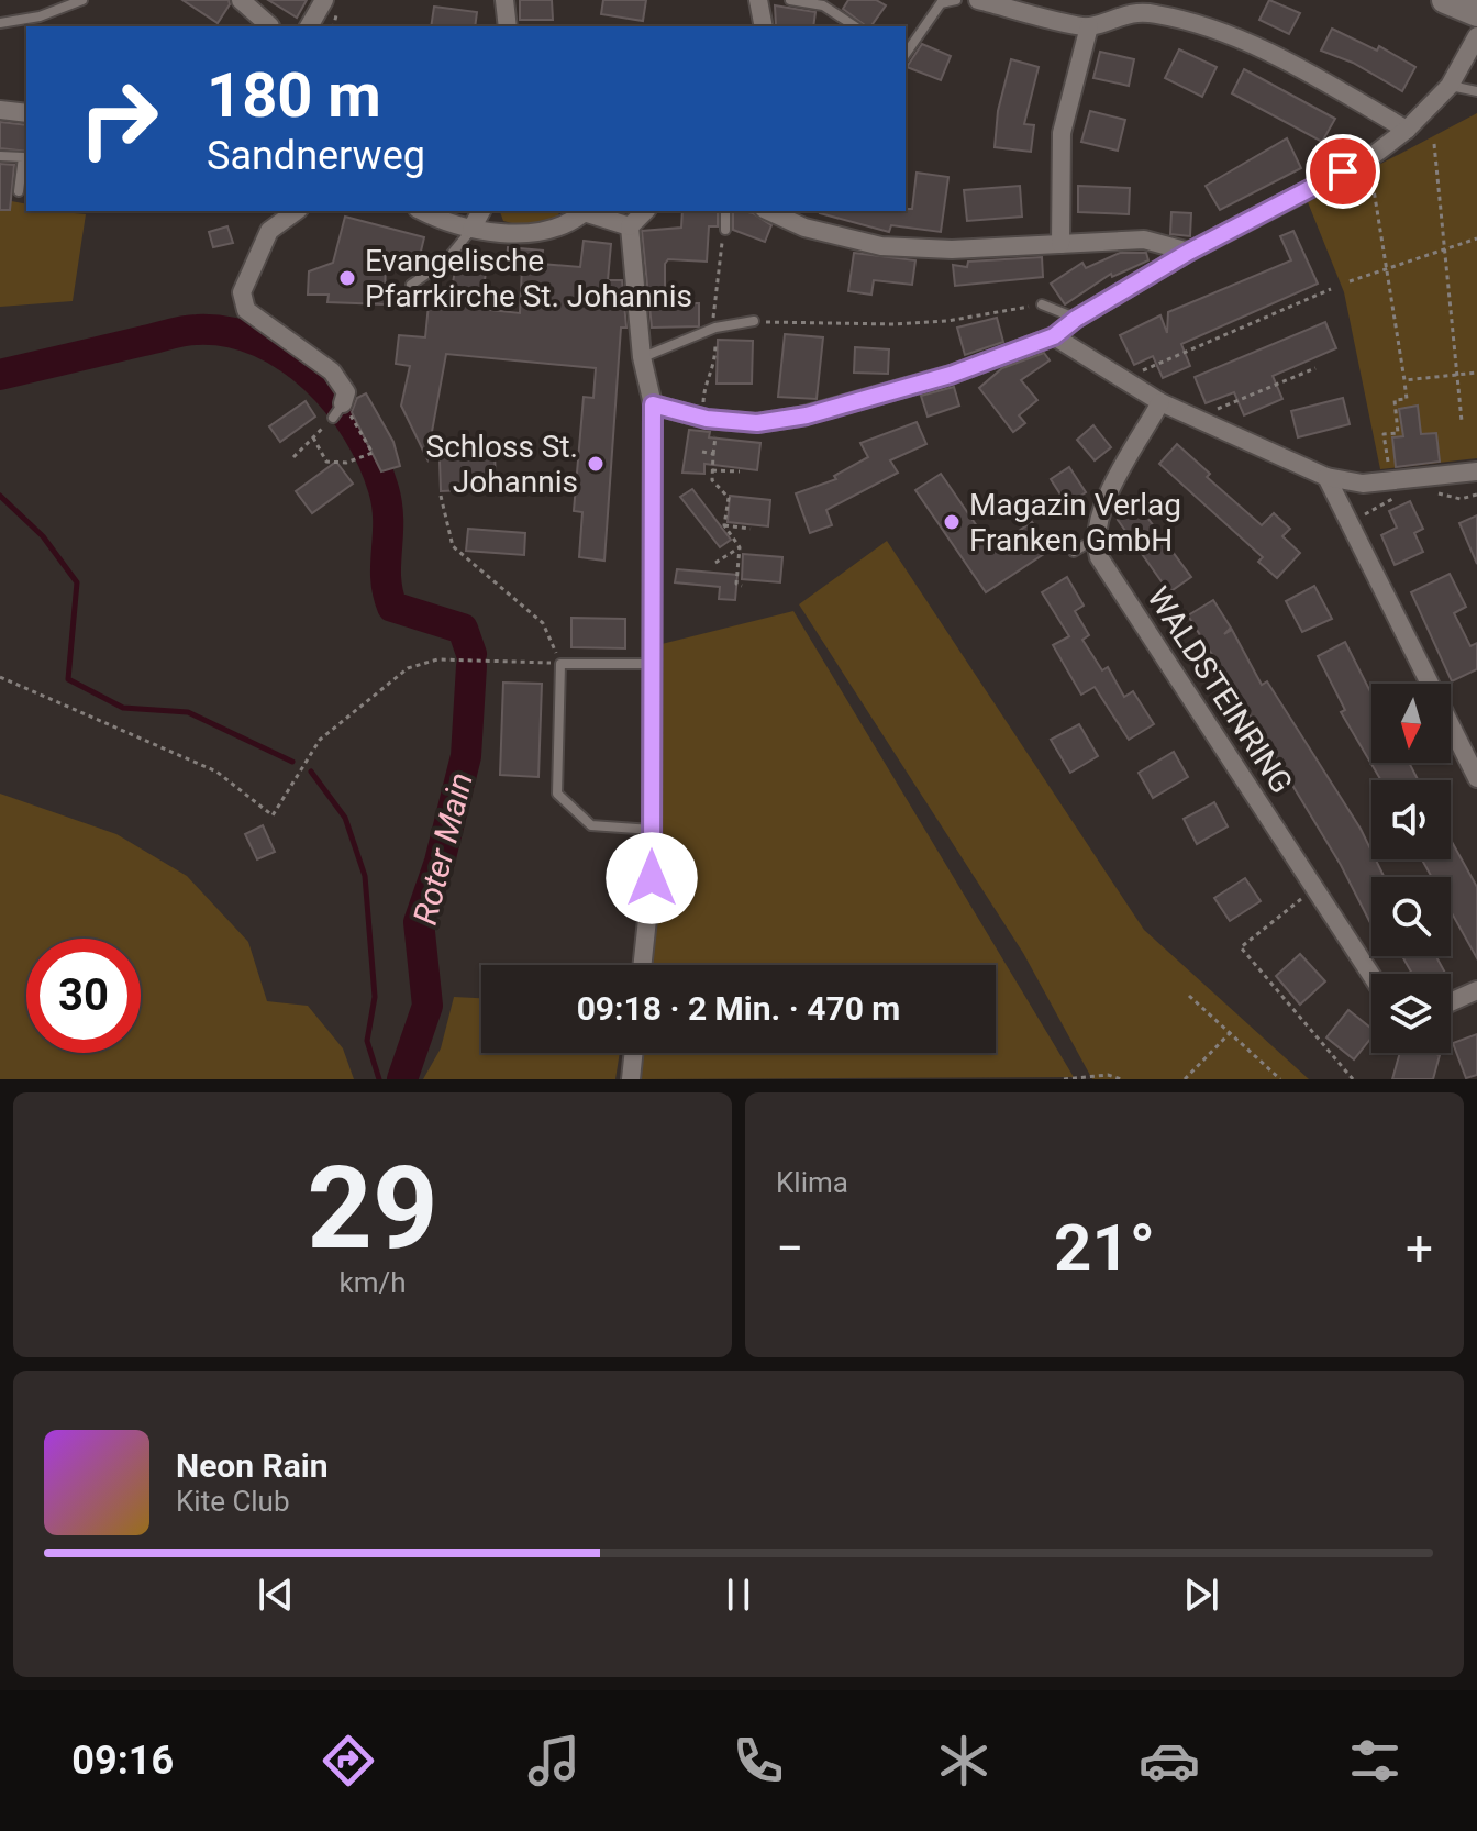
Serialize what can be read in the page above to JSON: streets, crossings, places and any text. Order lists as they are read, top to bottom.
{
  "streets": {
    "street": ["WALDSTEINRING"]
  },
  "water": ["Roter Main"],
  "places": ["Evangelische Pfarrkirche St. Johannis", "Schloss St. Johannis", "Magazin Verlag Franken GmbH"],
  "north": "bottom",
  "page": {
    "turn": ["180 m", "Sandnerweg"],
    "limit": "30",
    "trip": "09:18 · 2 Min. · 470 m",
    "tile": [
      ["29", "km/h"],
      "Klima"
    ],
    "heat": ["−", "21°", "+"],
    "song": ["Neon Rain", "Kite Club"],
    "tabs": "09:16"
  }
}
